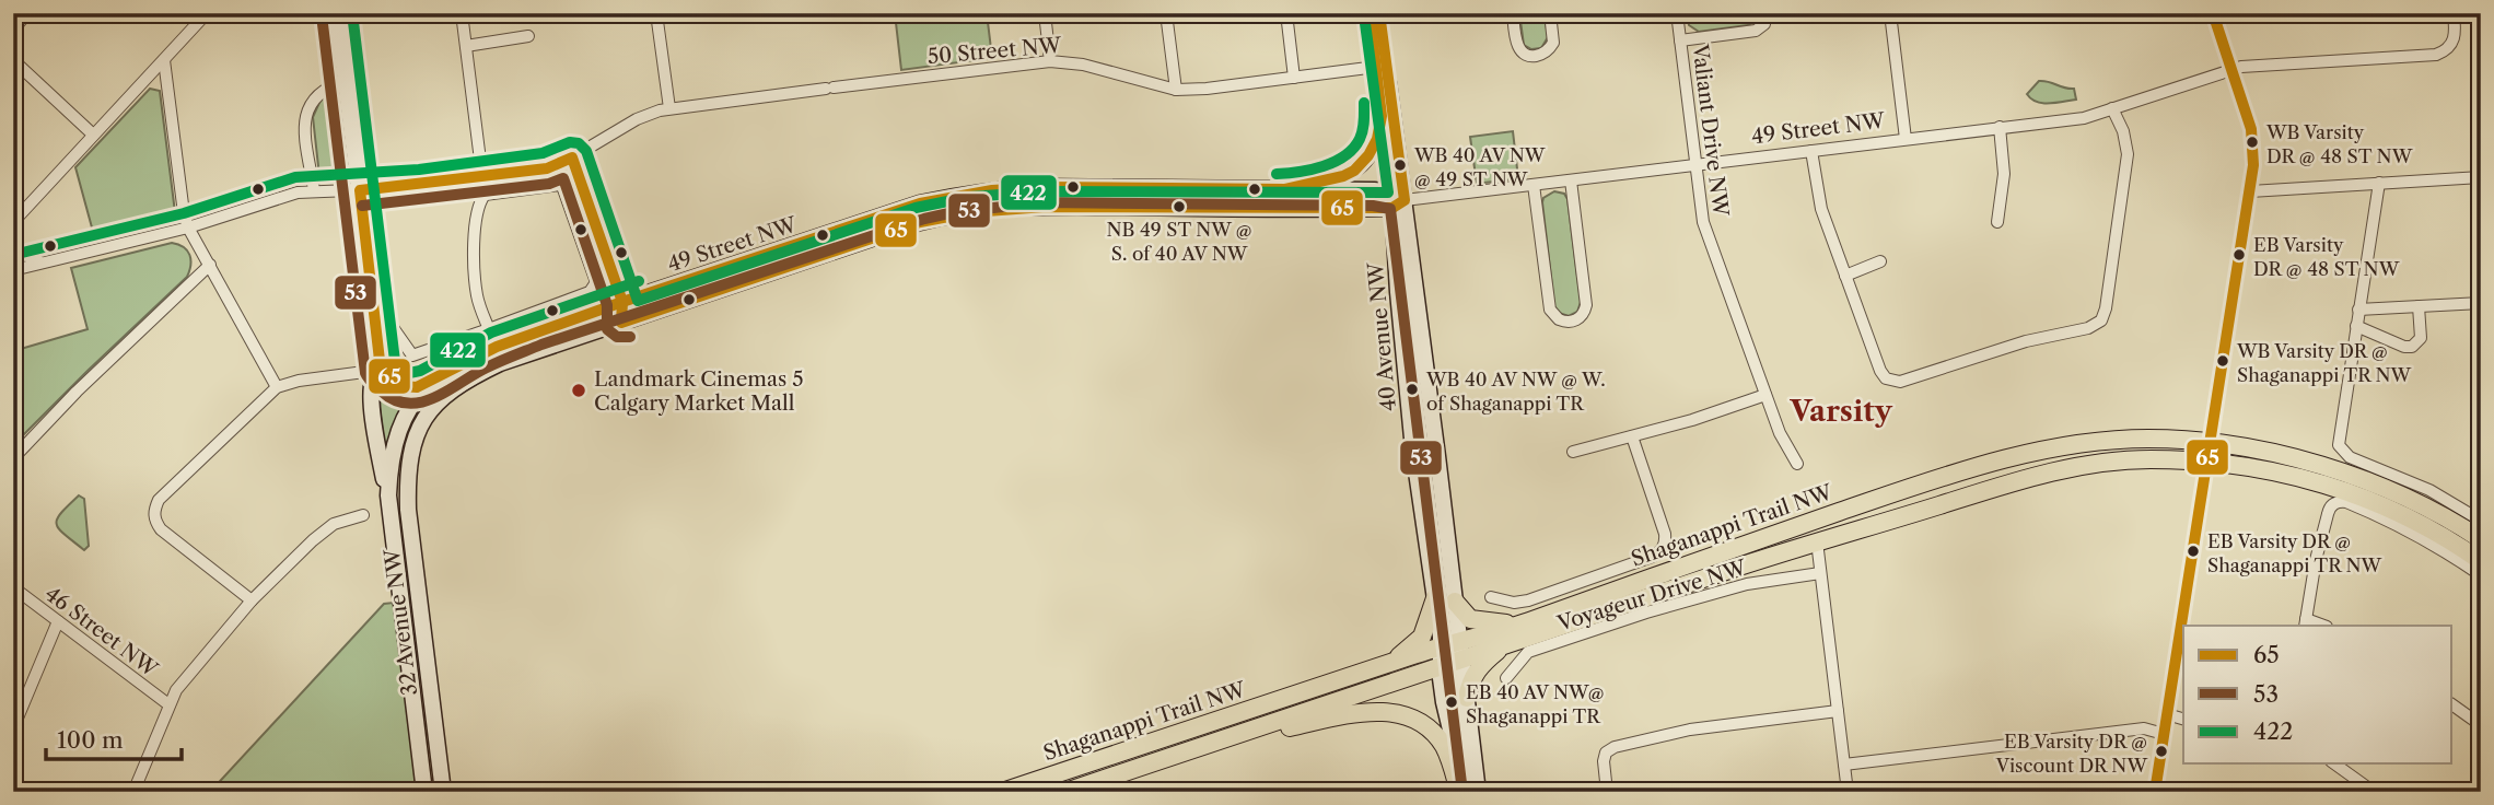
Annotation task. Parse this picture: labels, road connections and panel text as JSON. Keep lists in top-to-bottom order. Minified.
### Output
{"streets":{"main road":["Shaganappi Trail NW"],"street":["50 Street NW","49 Street NW","Valiant Drive NW","40 Avenue NW","Voyageur Drive NW","32 Avenue NW","46 Street NW"]},"crossings":[["50 Street NW","40 Avenue NW"],["50 Street NW","32 Avenue NW"],["49 Street NW","Valiant Drive NW"],["49 Street NW","40 Avenue NW"],["49 Street NW","32 Avenue NW"],["40 Avenue NW","Shaganappi Trail NW"]],"districts":["Varsity"],"places":["WB Varsity DR @ 48 ST NW","WB 40 AV NW @ 49 ST NW","NB 49 ST NW @ S. of 40 AV NW","EB Varsity DR @ 48 ST NW","WB Varsity DR @ Shaganappi TR NW","WB 40 AV NW @ W. of Shaganappi TR","Landmark Cinemas 5 Calgary Market Mall","EB Varsity DR @ Shaganappi TR NW","EB 40 AV NW@ Shaganappi TR","EB Varsity DR @ Viscount DR NW"],"lines":["transit line 65","transit line 422","transit line 53"],"legend":["65","53","422"],"scale_bar":"100 m"}
